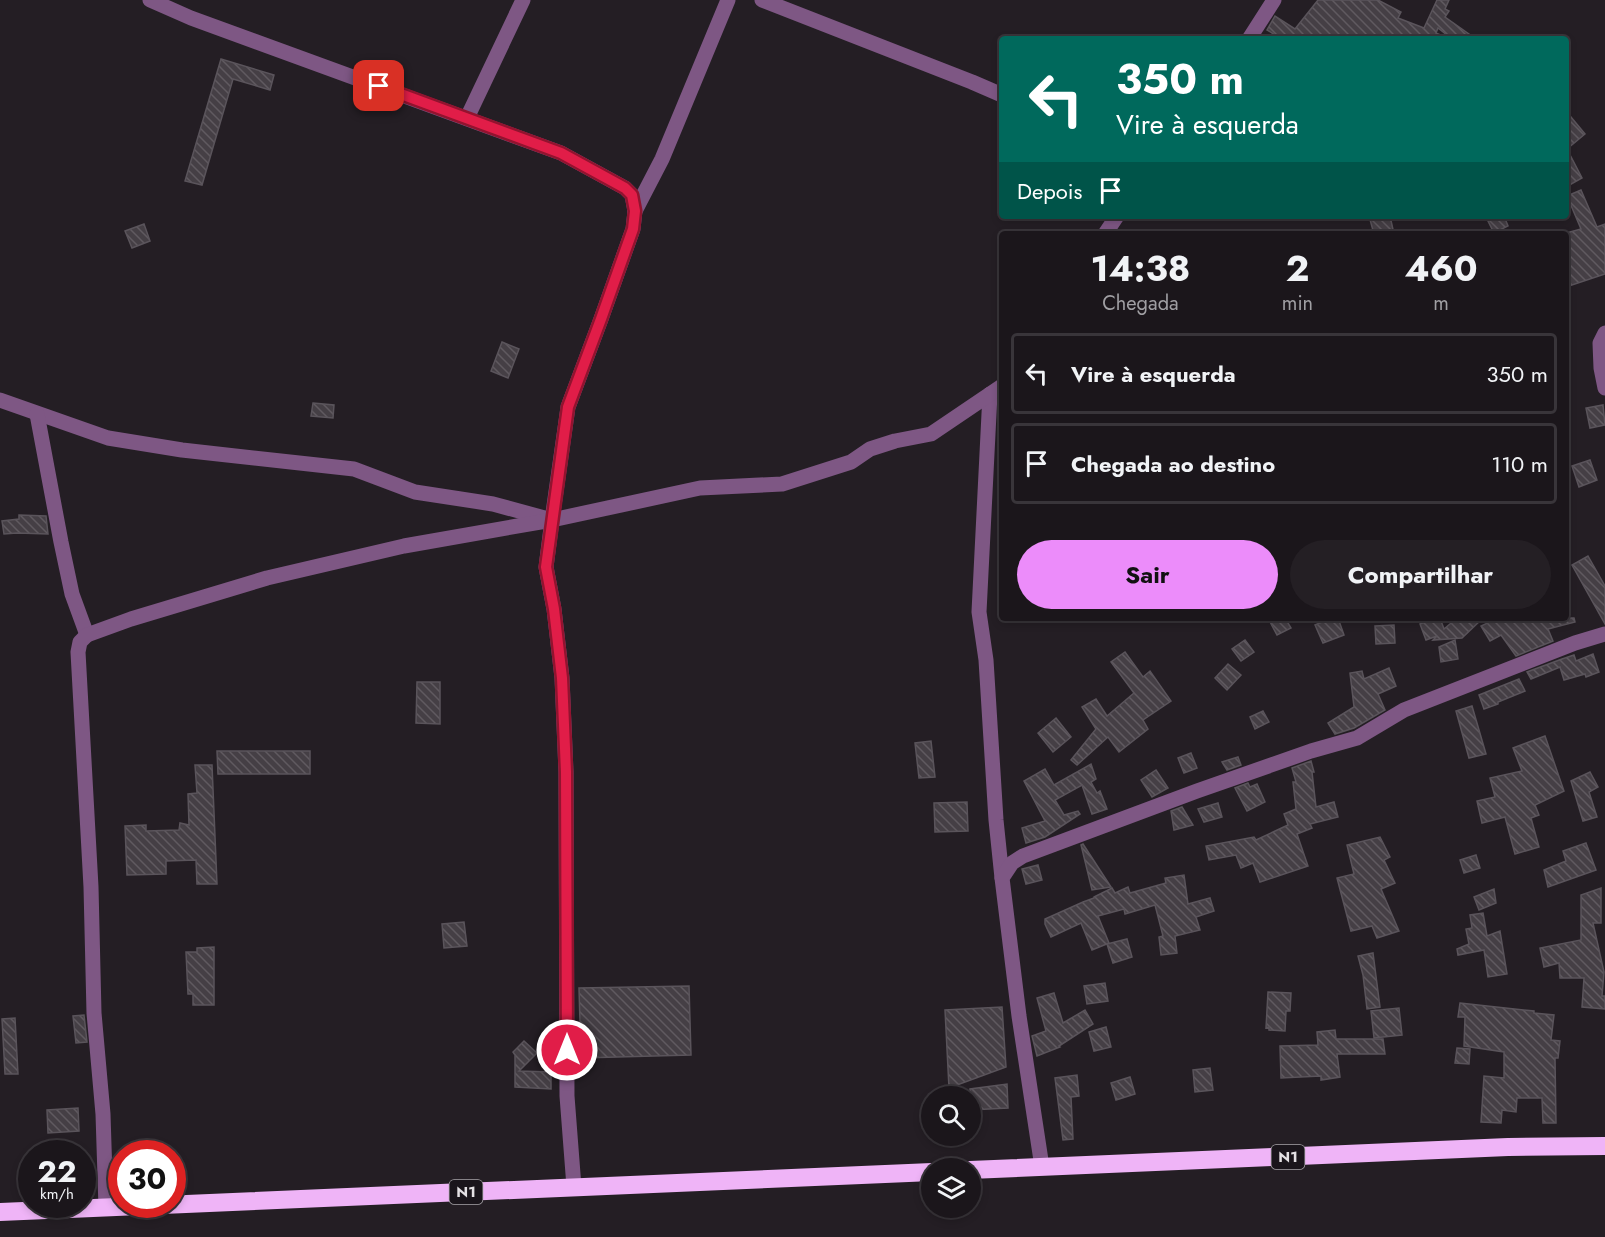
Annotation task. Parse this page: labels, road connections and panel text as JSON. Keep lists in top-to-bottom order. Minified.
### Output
{"streets":{"highway":["N1"]},"page":{"turn":["350 m","Vire à esquerda"],"then":"Depois","eta":["14:38","Chegada","2","min","460","m"],"list":[{"name":"Vire à esquerda","value":"350 m"},{"name":"Chegada ao destino","value":"110 m"}],"buttons":["Sair","Compartilhar"],"speed":"22 km/h","limit":"30"}}
